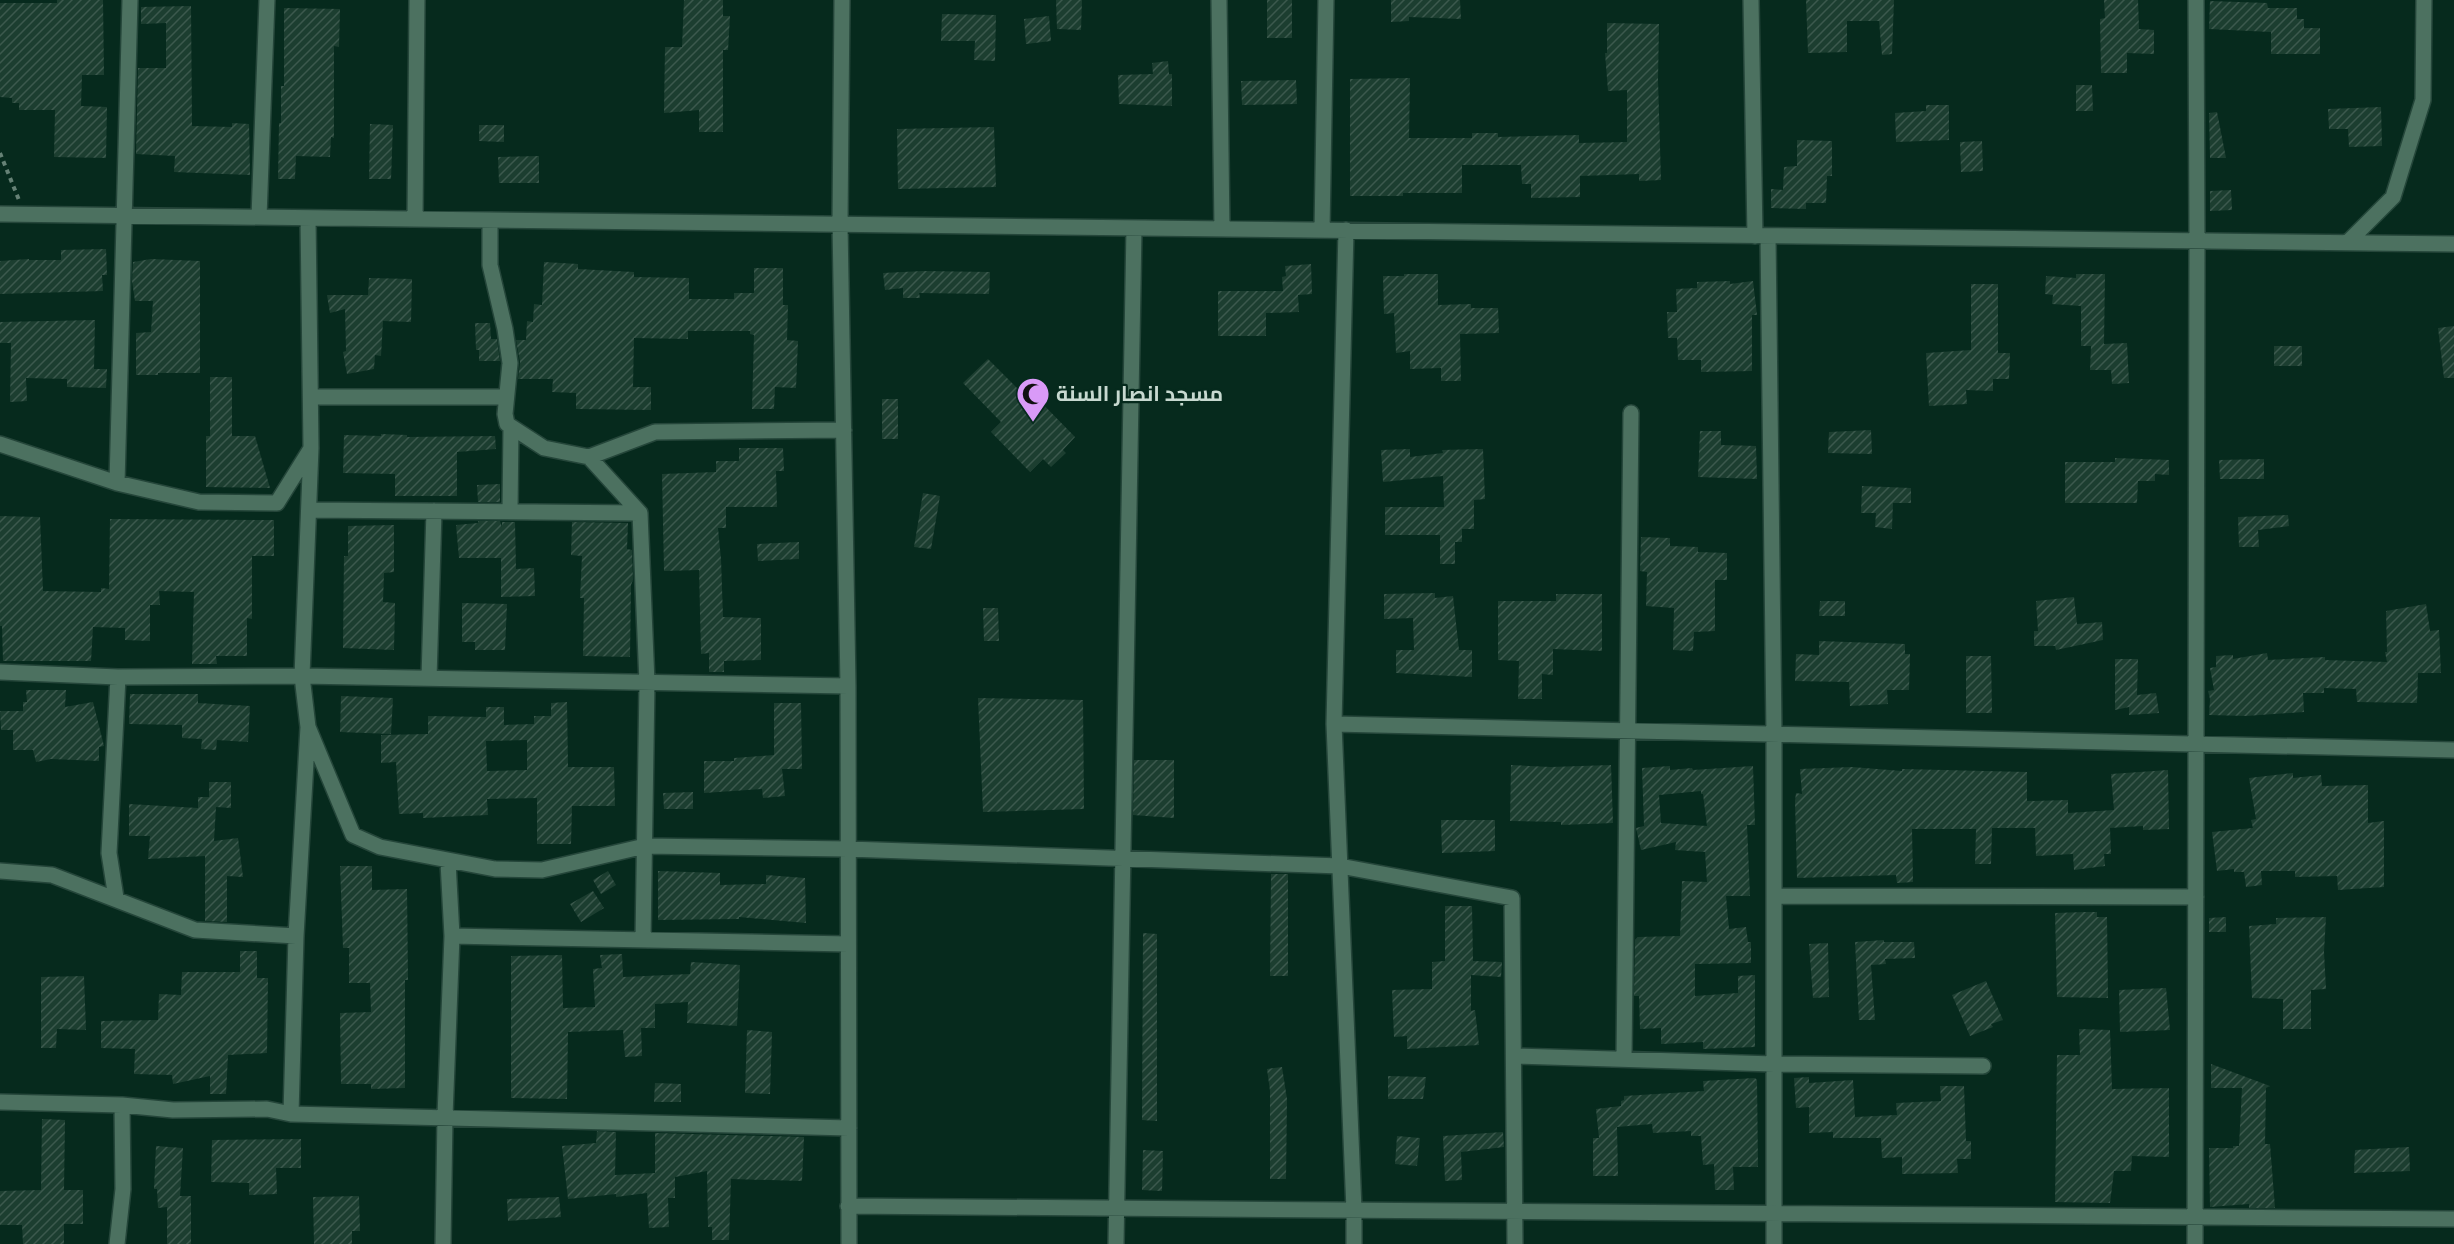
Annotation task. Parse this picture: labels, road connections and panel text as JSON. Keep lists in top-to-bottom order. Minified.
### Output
{"places":{"mosque":["مسجد انصار السنة"]}}
